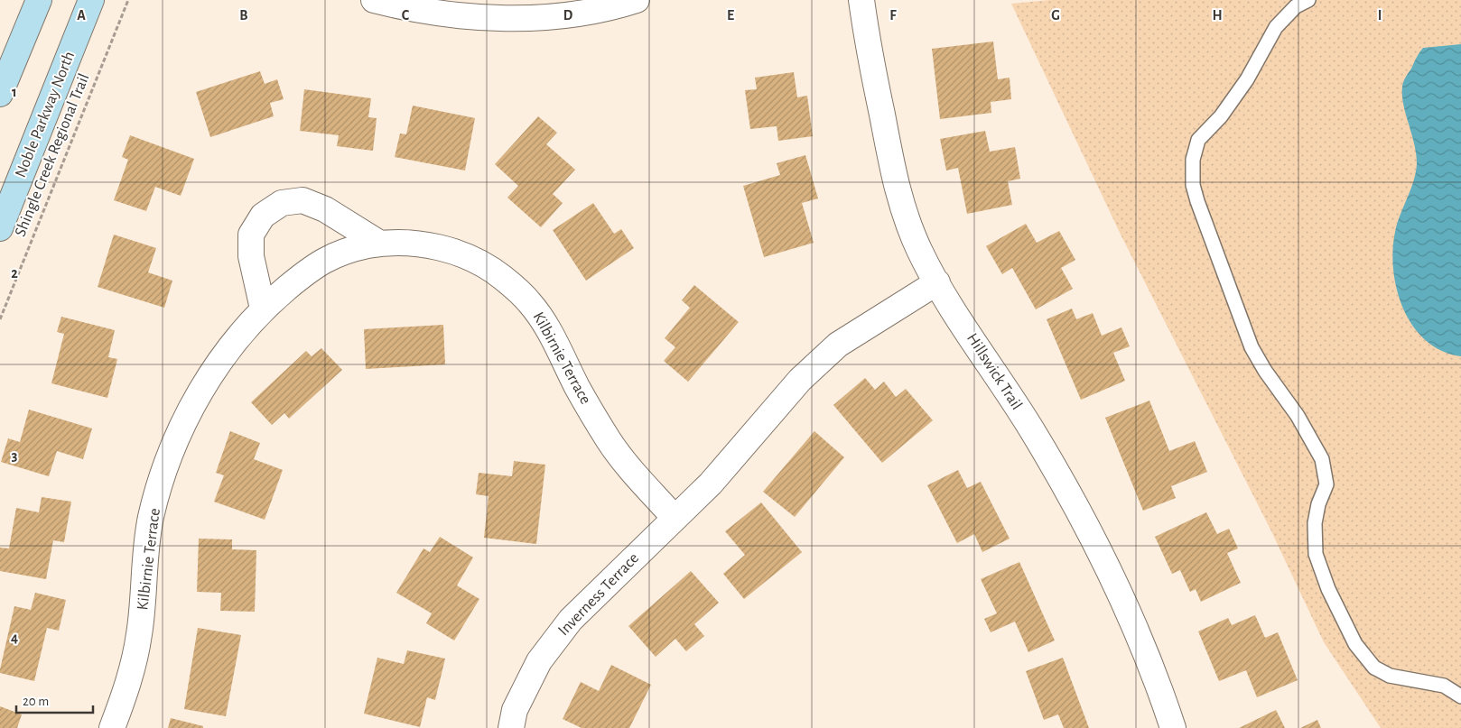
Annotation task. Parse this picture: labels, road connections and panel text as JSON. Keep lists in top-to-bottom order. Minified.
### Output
{"streets":{"main road":["Noble Parkway North"],"street":["Kilbirnie Terrace","Hillswick Trail","Inverness Terrace"],"path":["Shingle Creek Regional Trail"]},"crossings":[["Kilbirnie Terrace","Inverness Terrace"]],"scale_bar":"20 m","grid":{"columns":["A","B","C","D","E","F","G","H","I"],"rows":["1","2","3","4"]}}
